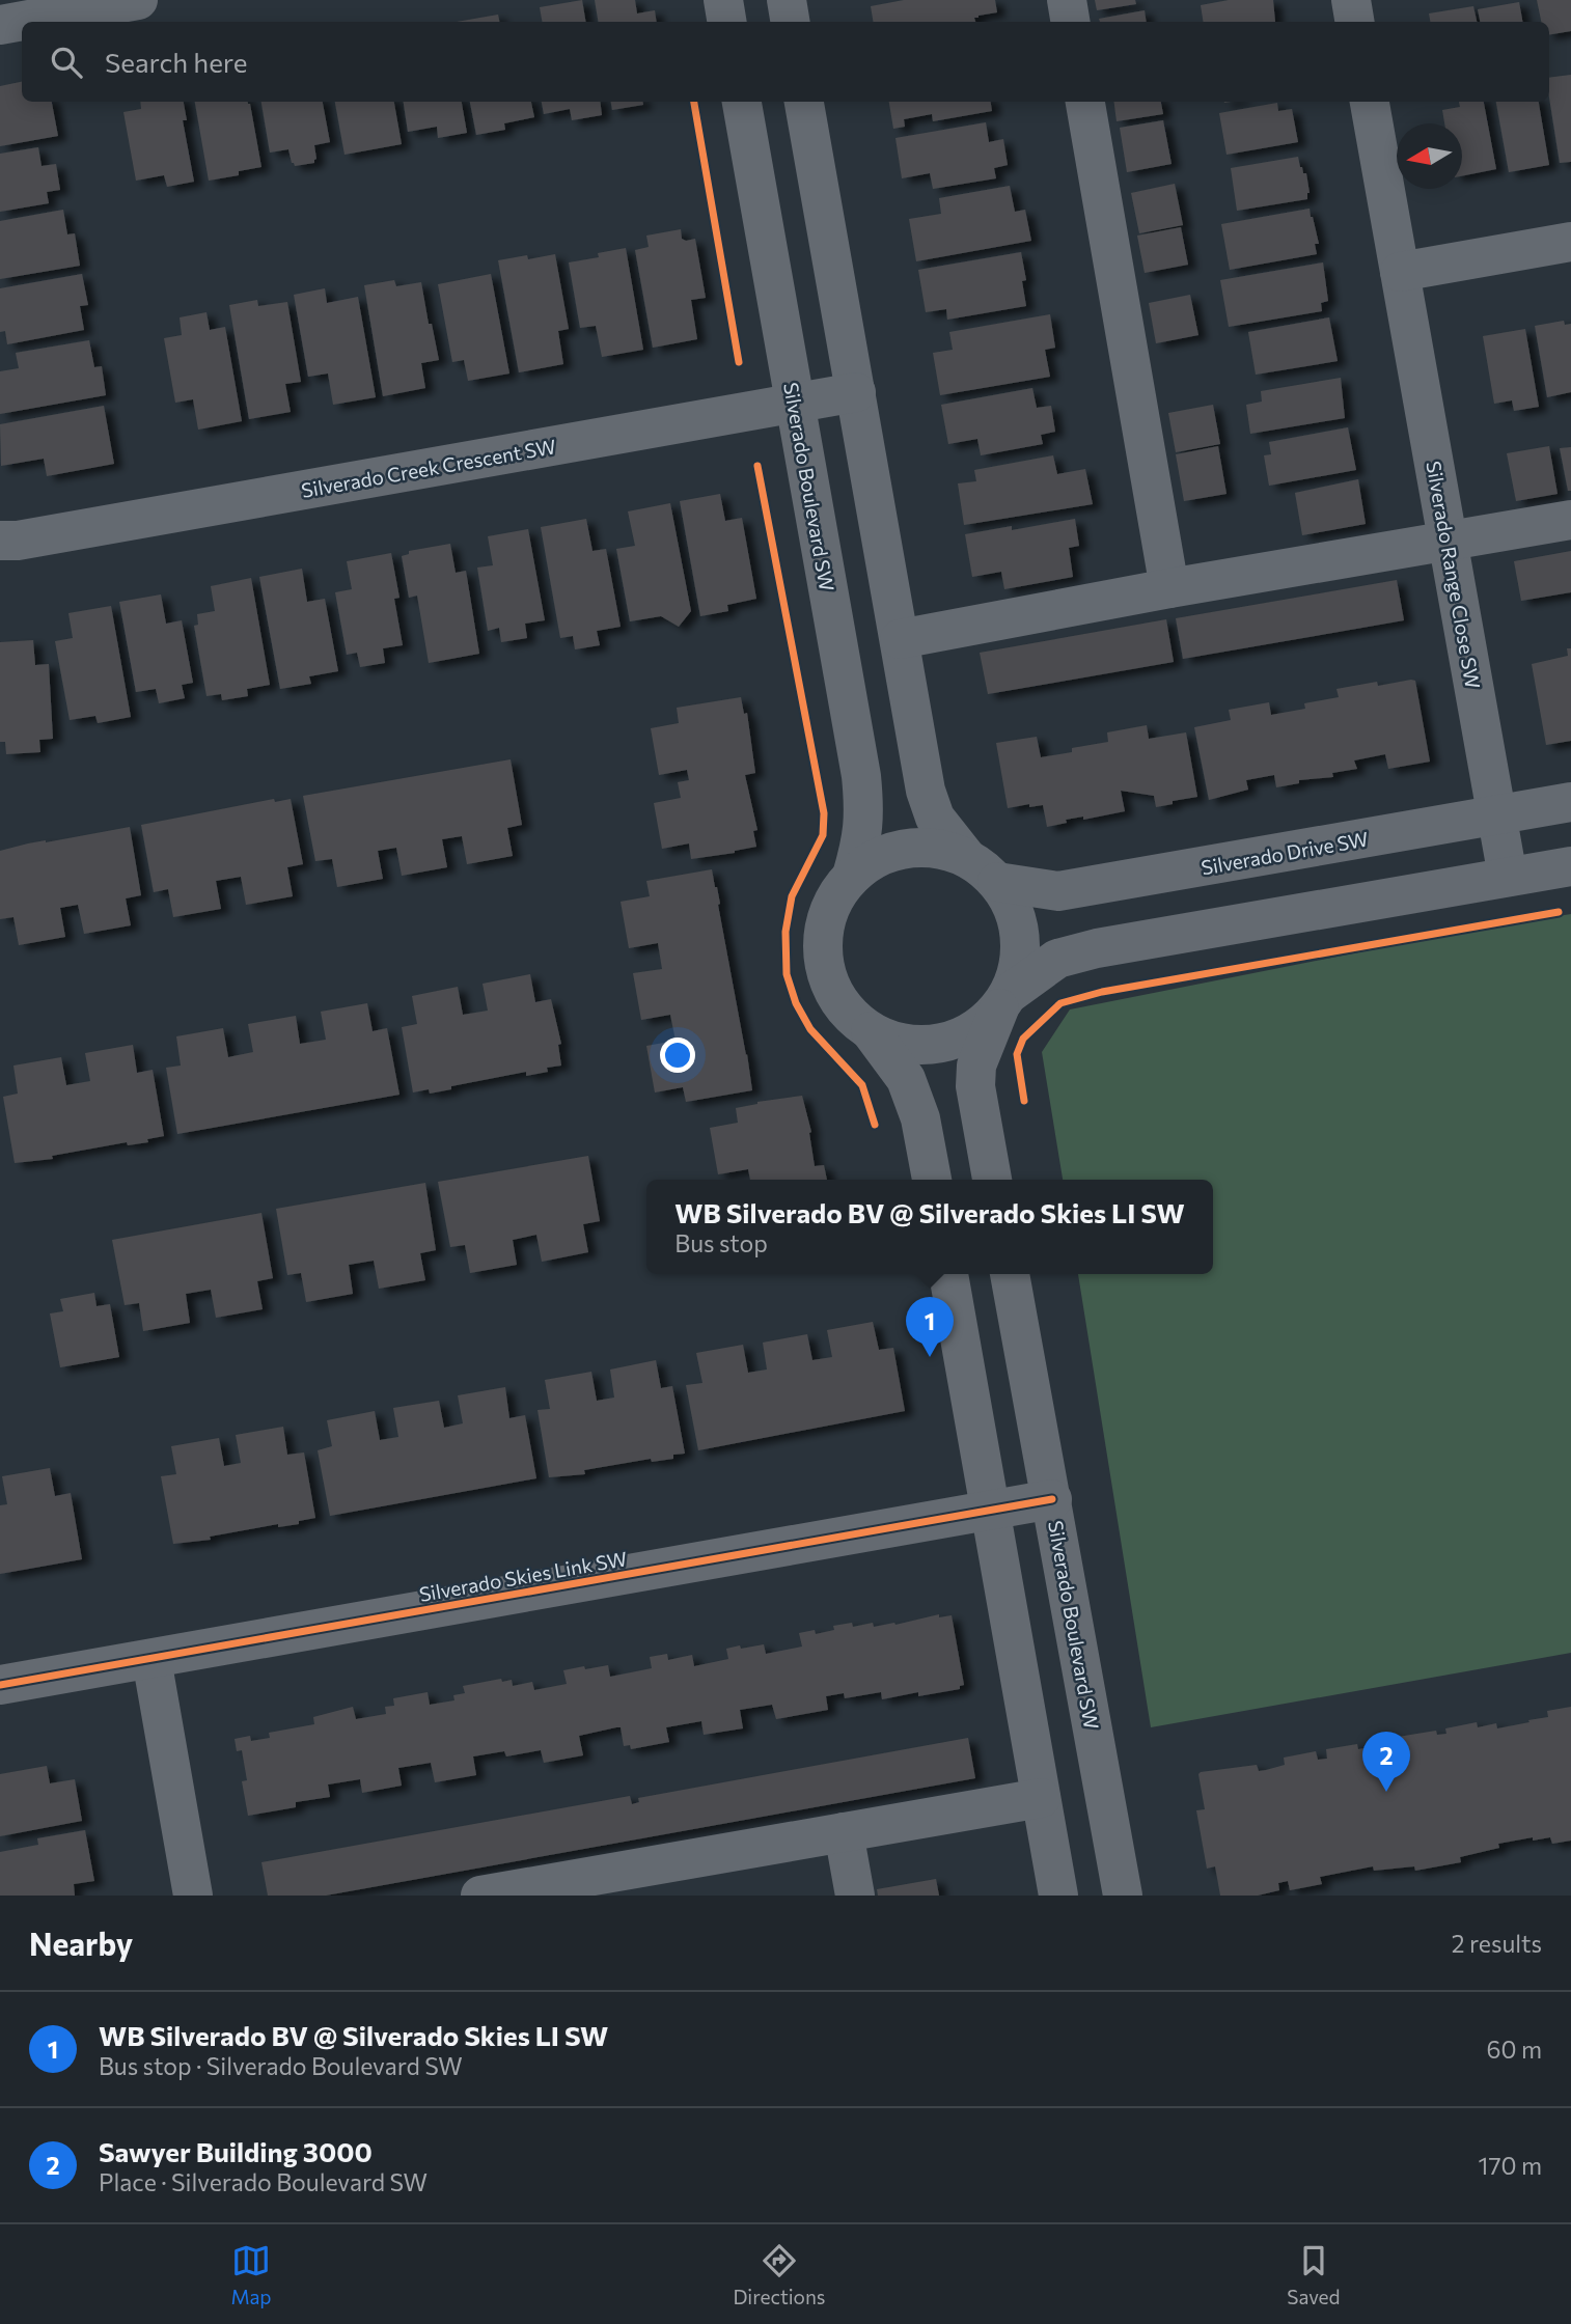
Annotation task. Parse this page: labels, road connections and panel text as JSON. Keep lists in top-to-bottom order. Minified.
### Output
{"streets":{"street":["Silverado Creek Crescent SW","Silverado Boulevard SW","Silverado Range Close SW","Silverado Drive SW","Silverado Skies Link SW"]},"crossings":[["Silverado Creek Crescent SW","Silverado Boulevard SW"],["Silverado Boulevard SW","Silverado Drive SW"],["Silverado Boulevard SW","Silverado Skies Link SW"],["Silverado Range Close SW","Silverado Drive SW"]],"north":"left","page":{"search":"Search here","popup":["WB Silverado BV @ Silverado Skies LI SW","Bus stop"],"pins":["1","2"],"heading":["Nearby","2 results"],"list":[{"mark":"1","name":"WB Silverado BV @ Silverado Skies LI SW","note":"Bus stop · Silverado Boulevard SW","value":"60 m"},{"mark":"2","name":"Sawyer Building 3000","note":"Place · Silverado Boulevard SW","value":"170 m"}],"nav":["Map","Directions","Saved"]}}
